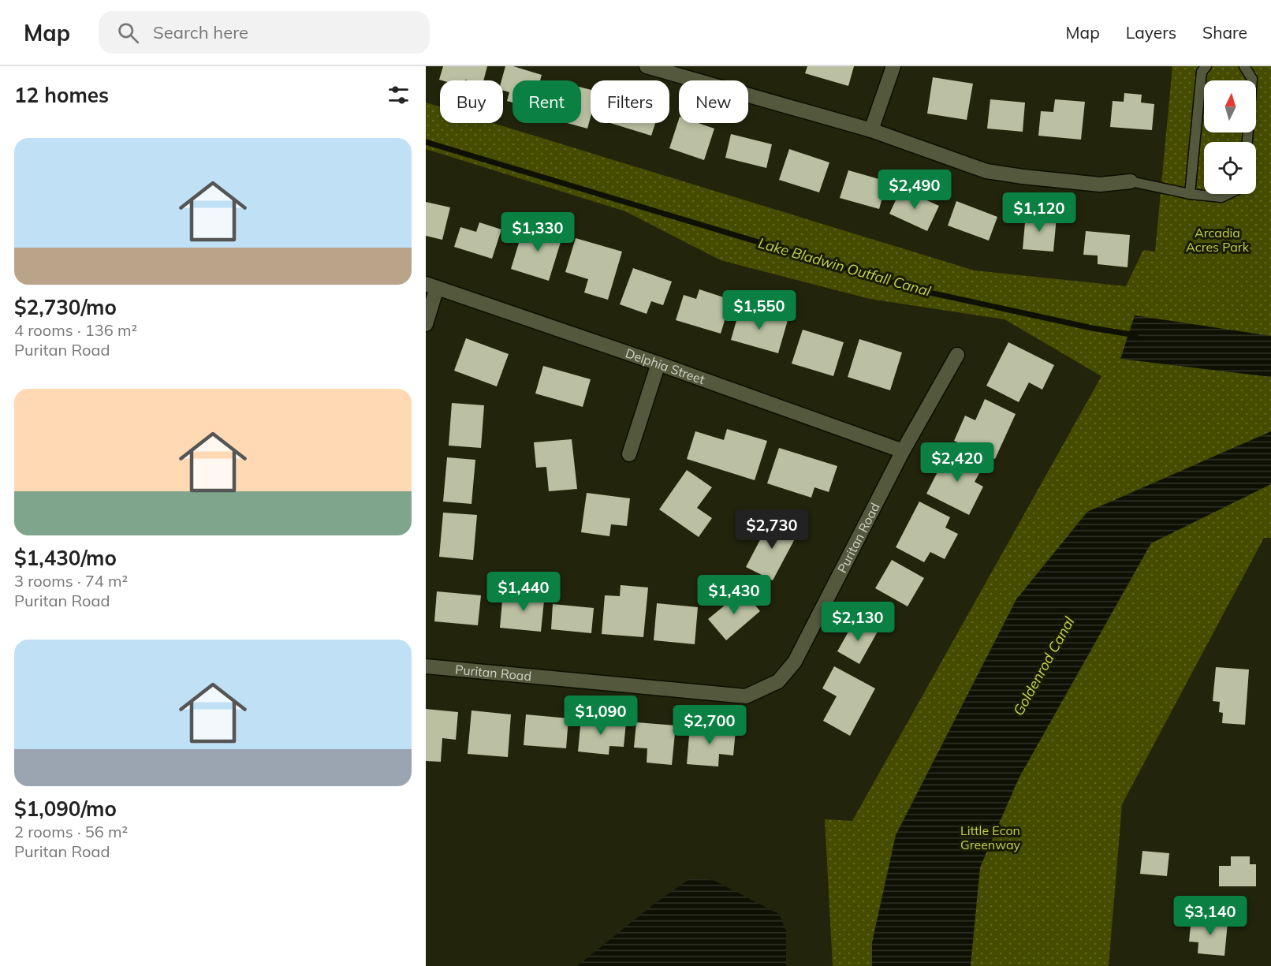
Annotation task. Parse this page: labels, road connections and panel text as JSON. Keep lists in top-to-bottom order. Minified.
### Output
{"streets":{"street":["Delphia Street","Puritan Road"]},"crossings":[["Delphia Street","Puritan Road"]],"water":["Lake Bladwin Outfall Canal","Goldenrod Canal"],"parks":["Arcadia Acres Park","Little Econ Greenway"],"north":"top","page":{"header":"Map","search":"Search here","nav":["Map","Layers","Share"],"heading":"12 homes","chip":["Buy","Rent","Filters","New"],"list":[{"name":"$2,730/mo","note":"4 rooms · 136 m² · Puritan Road"},{"name":"$1,430/mo","note":"3 rooms · 74 m² · Puritan Road"},{"name":"$1,090/mo","note":"2 rooms · 56 m² · Puritan Road"}],"price":["$2,490","$1,120","$1,330","$1,550","$2,420","$2,730","$1,440","$1,430","$2,130","$1,090","$2,700","$3,140"]}}
